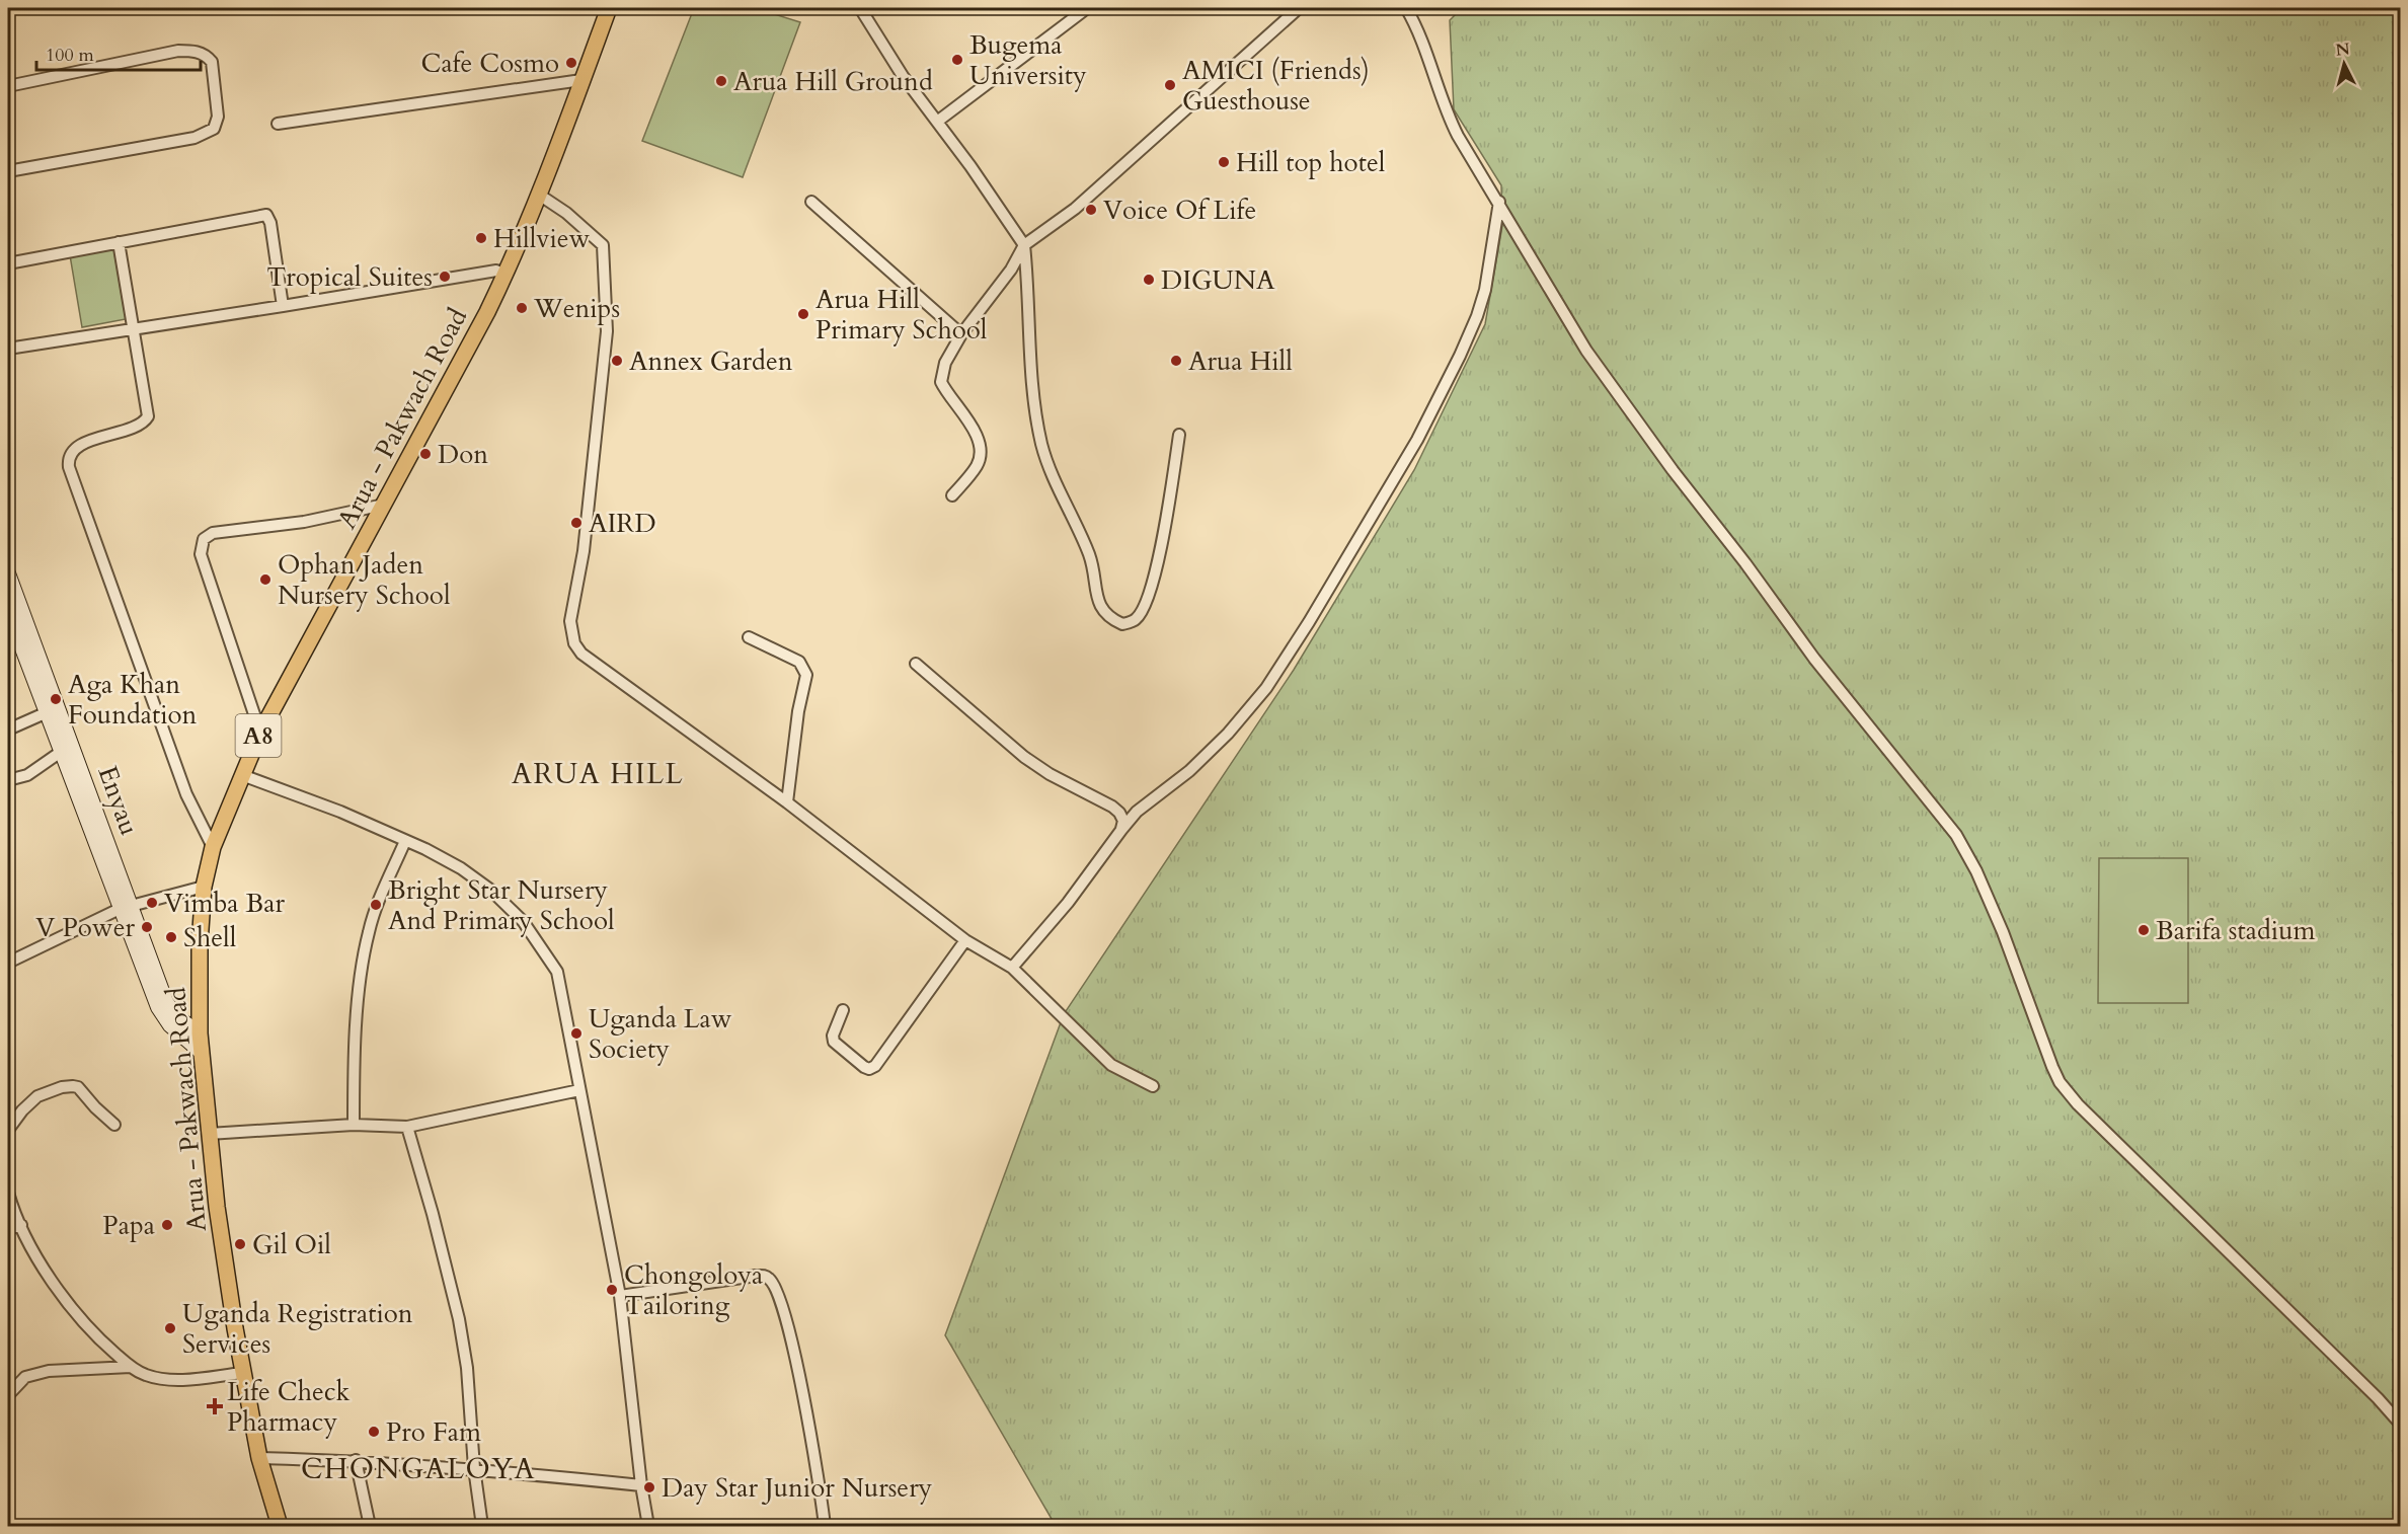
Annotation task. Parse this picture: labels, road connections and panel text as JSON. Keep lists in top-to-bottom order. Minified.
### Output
{"streets":{"main road":["Arua - Pakwach Road","A8"],"street":["Enyau"]},"crossings":[["Arua - Pakwach Road","Enyau"]],"districts":["ARUA HILL","CHONGALOYA"],"places":{"other":["Bugema University","Cafe Cosmo","Arua Hill Ground","AMICI (Friends) Guesthouse","Hill top hotel","Voice Of Life","Hillview","Tropical Suites","DIGUNA","Wenips","Arua Hill Primary School","Annex Garden","Arua Hill","Don","AIRD","Ophan Jaden Nursery School","Aga Khan Foundation","Vimba Bar","Bright Star Nursery And Primary School","V Power","Barifa stadium","Shell","Uganda Law Society","Papa","Gil Oil","Chongoloya Tailoring","Uganda Registration Services","Pro Fam","Day Star Junior Nursery"],"health":["Life Check Pharmacy"]},"scale_bar":"100 m","north":"top"}
